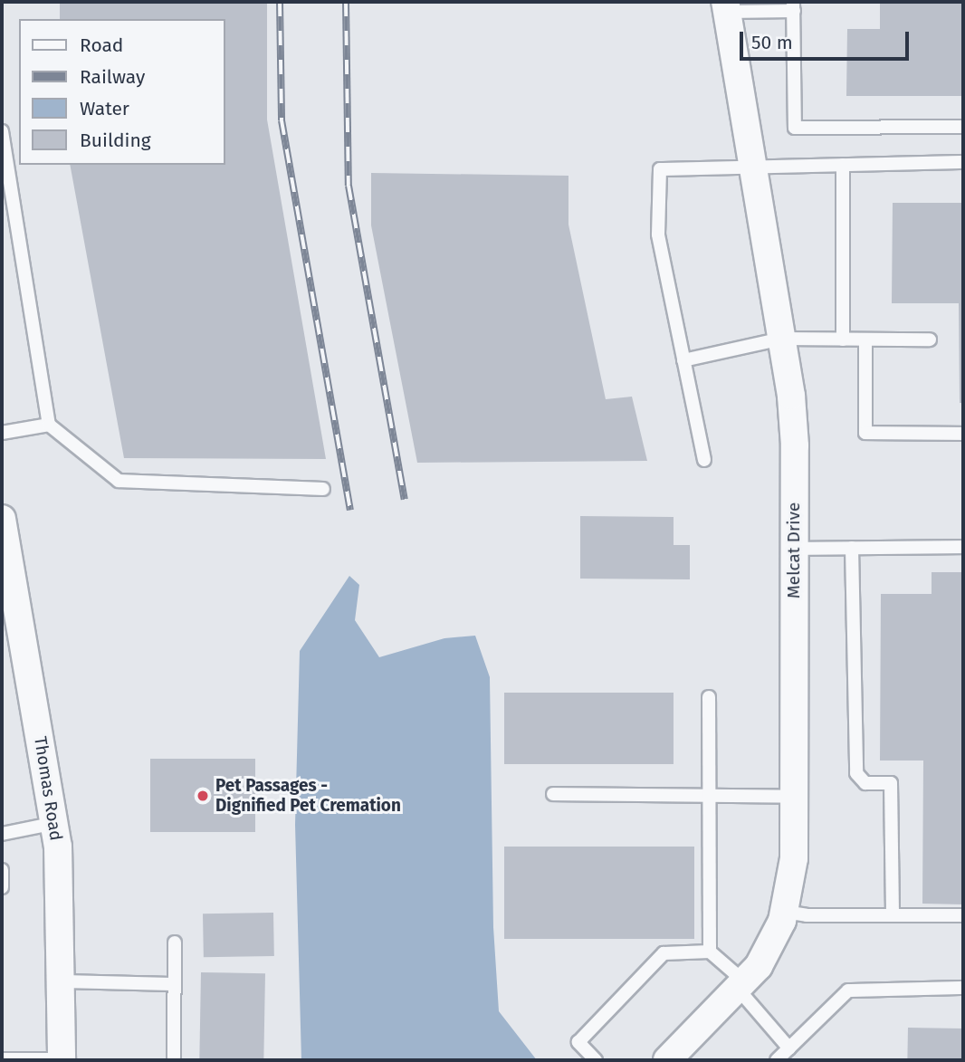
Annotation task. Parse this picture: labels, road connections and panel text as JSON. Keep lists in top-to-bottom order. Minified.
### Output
{"streets":{"street":["Melcat Drive","Thomas Road"]},"places":["Pet Passages - Dignified Pet Cremation"],"legend":["Road","Railway","Water","Building"],"scale_bar":"50 m"}
